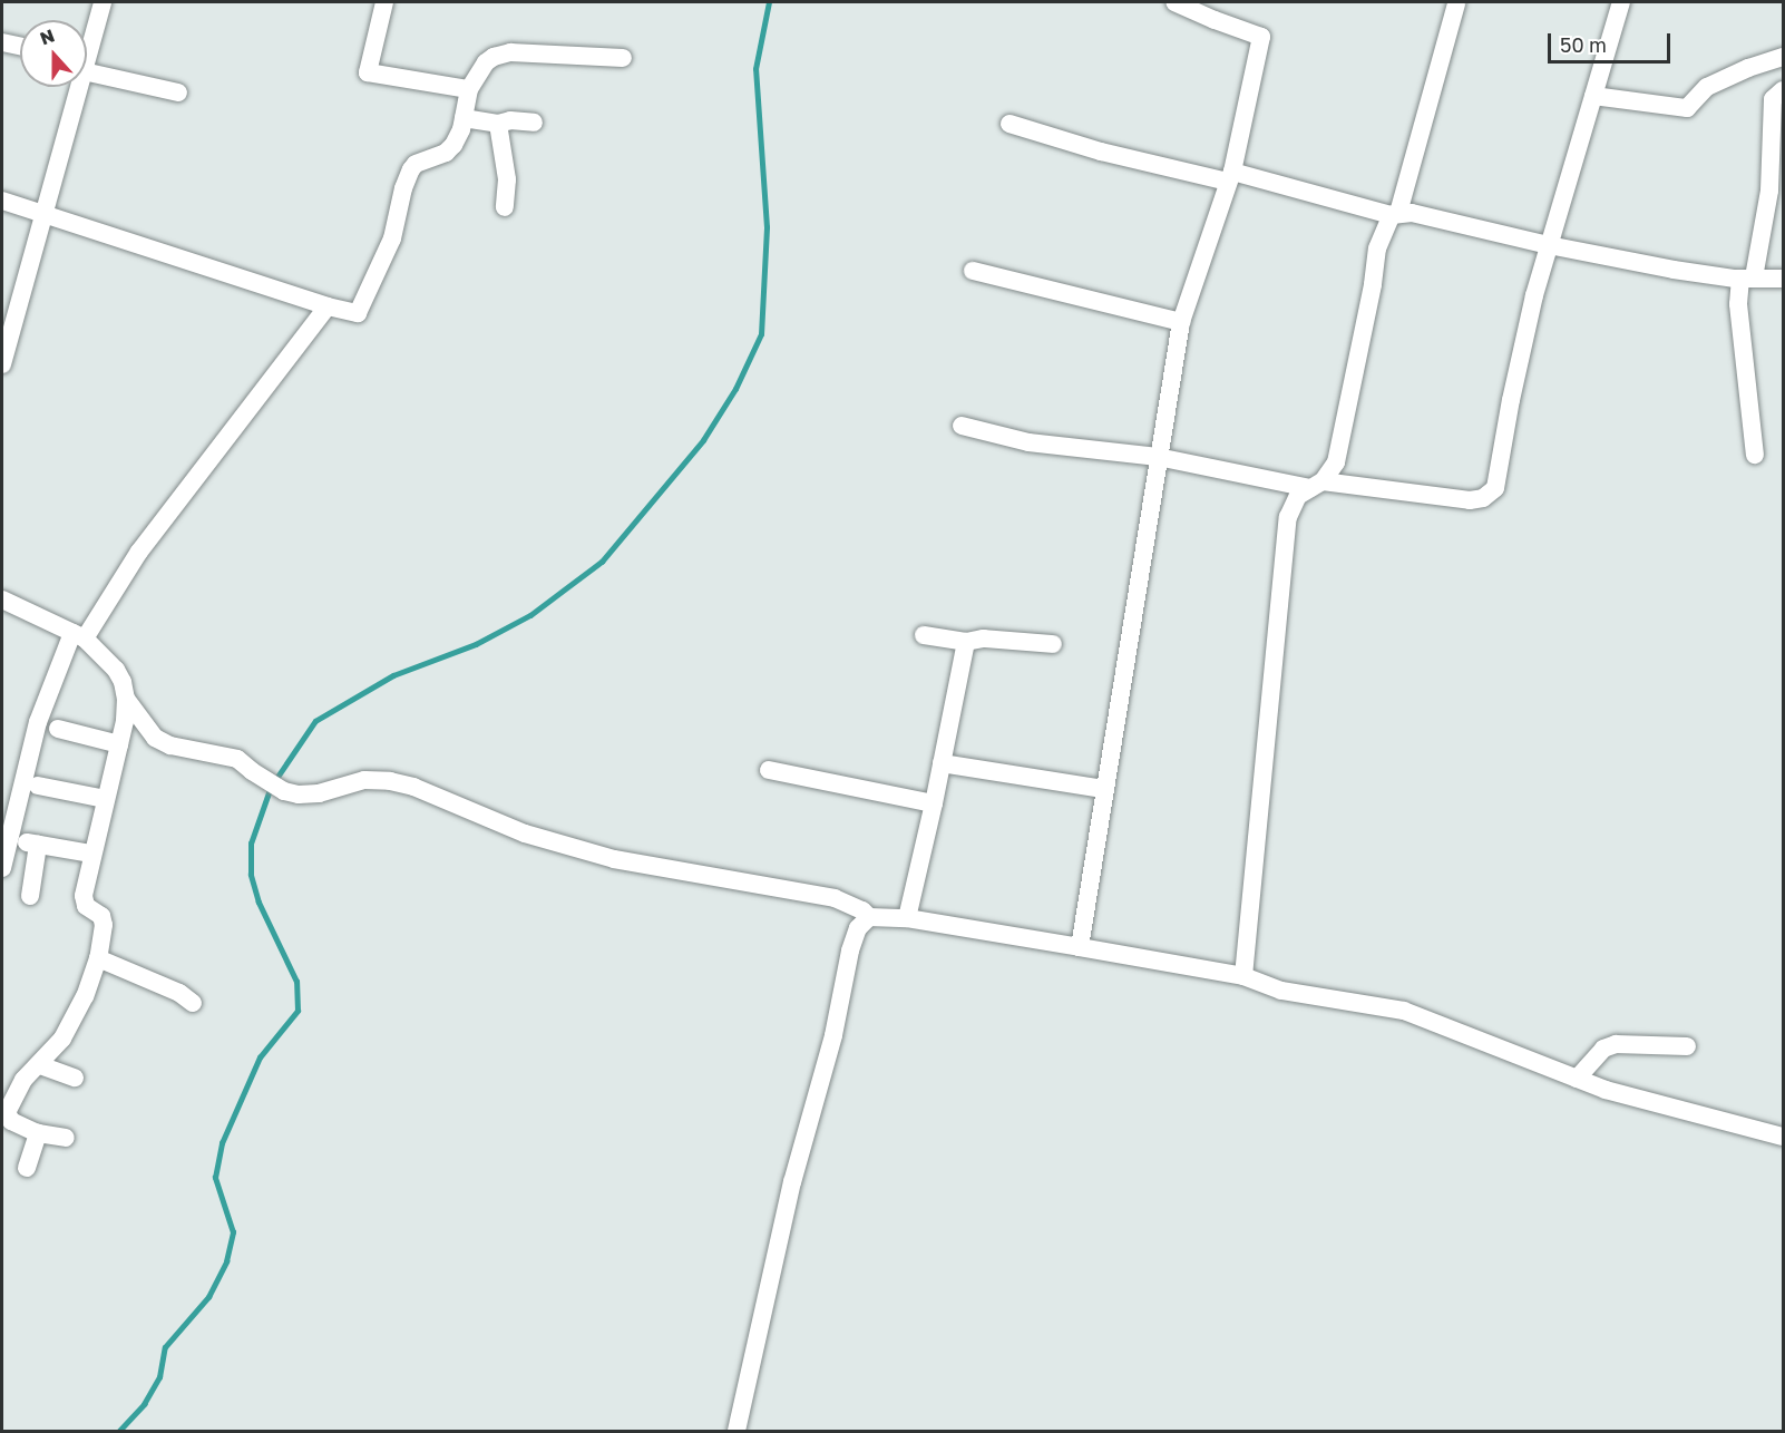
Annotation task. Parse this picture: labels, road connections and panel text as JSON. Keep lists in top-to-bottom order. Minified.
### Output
{"scale_bar":"50 m","north":"top"}
